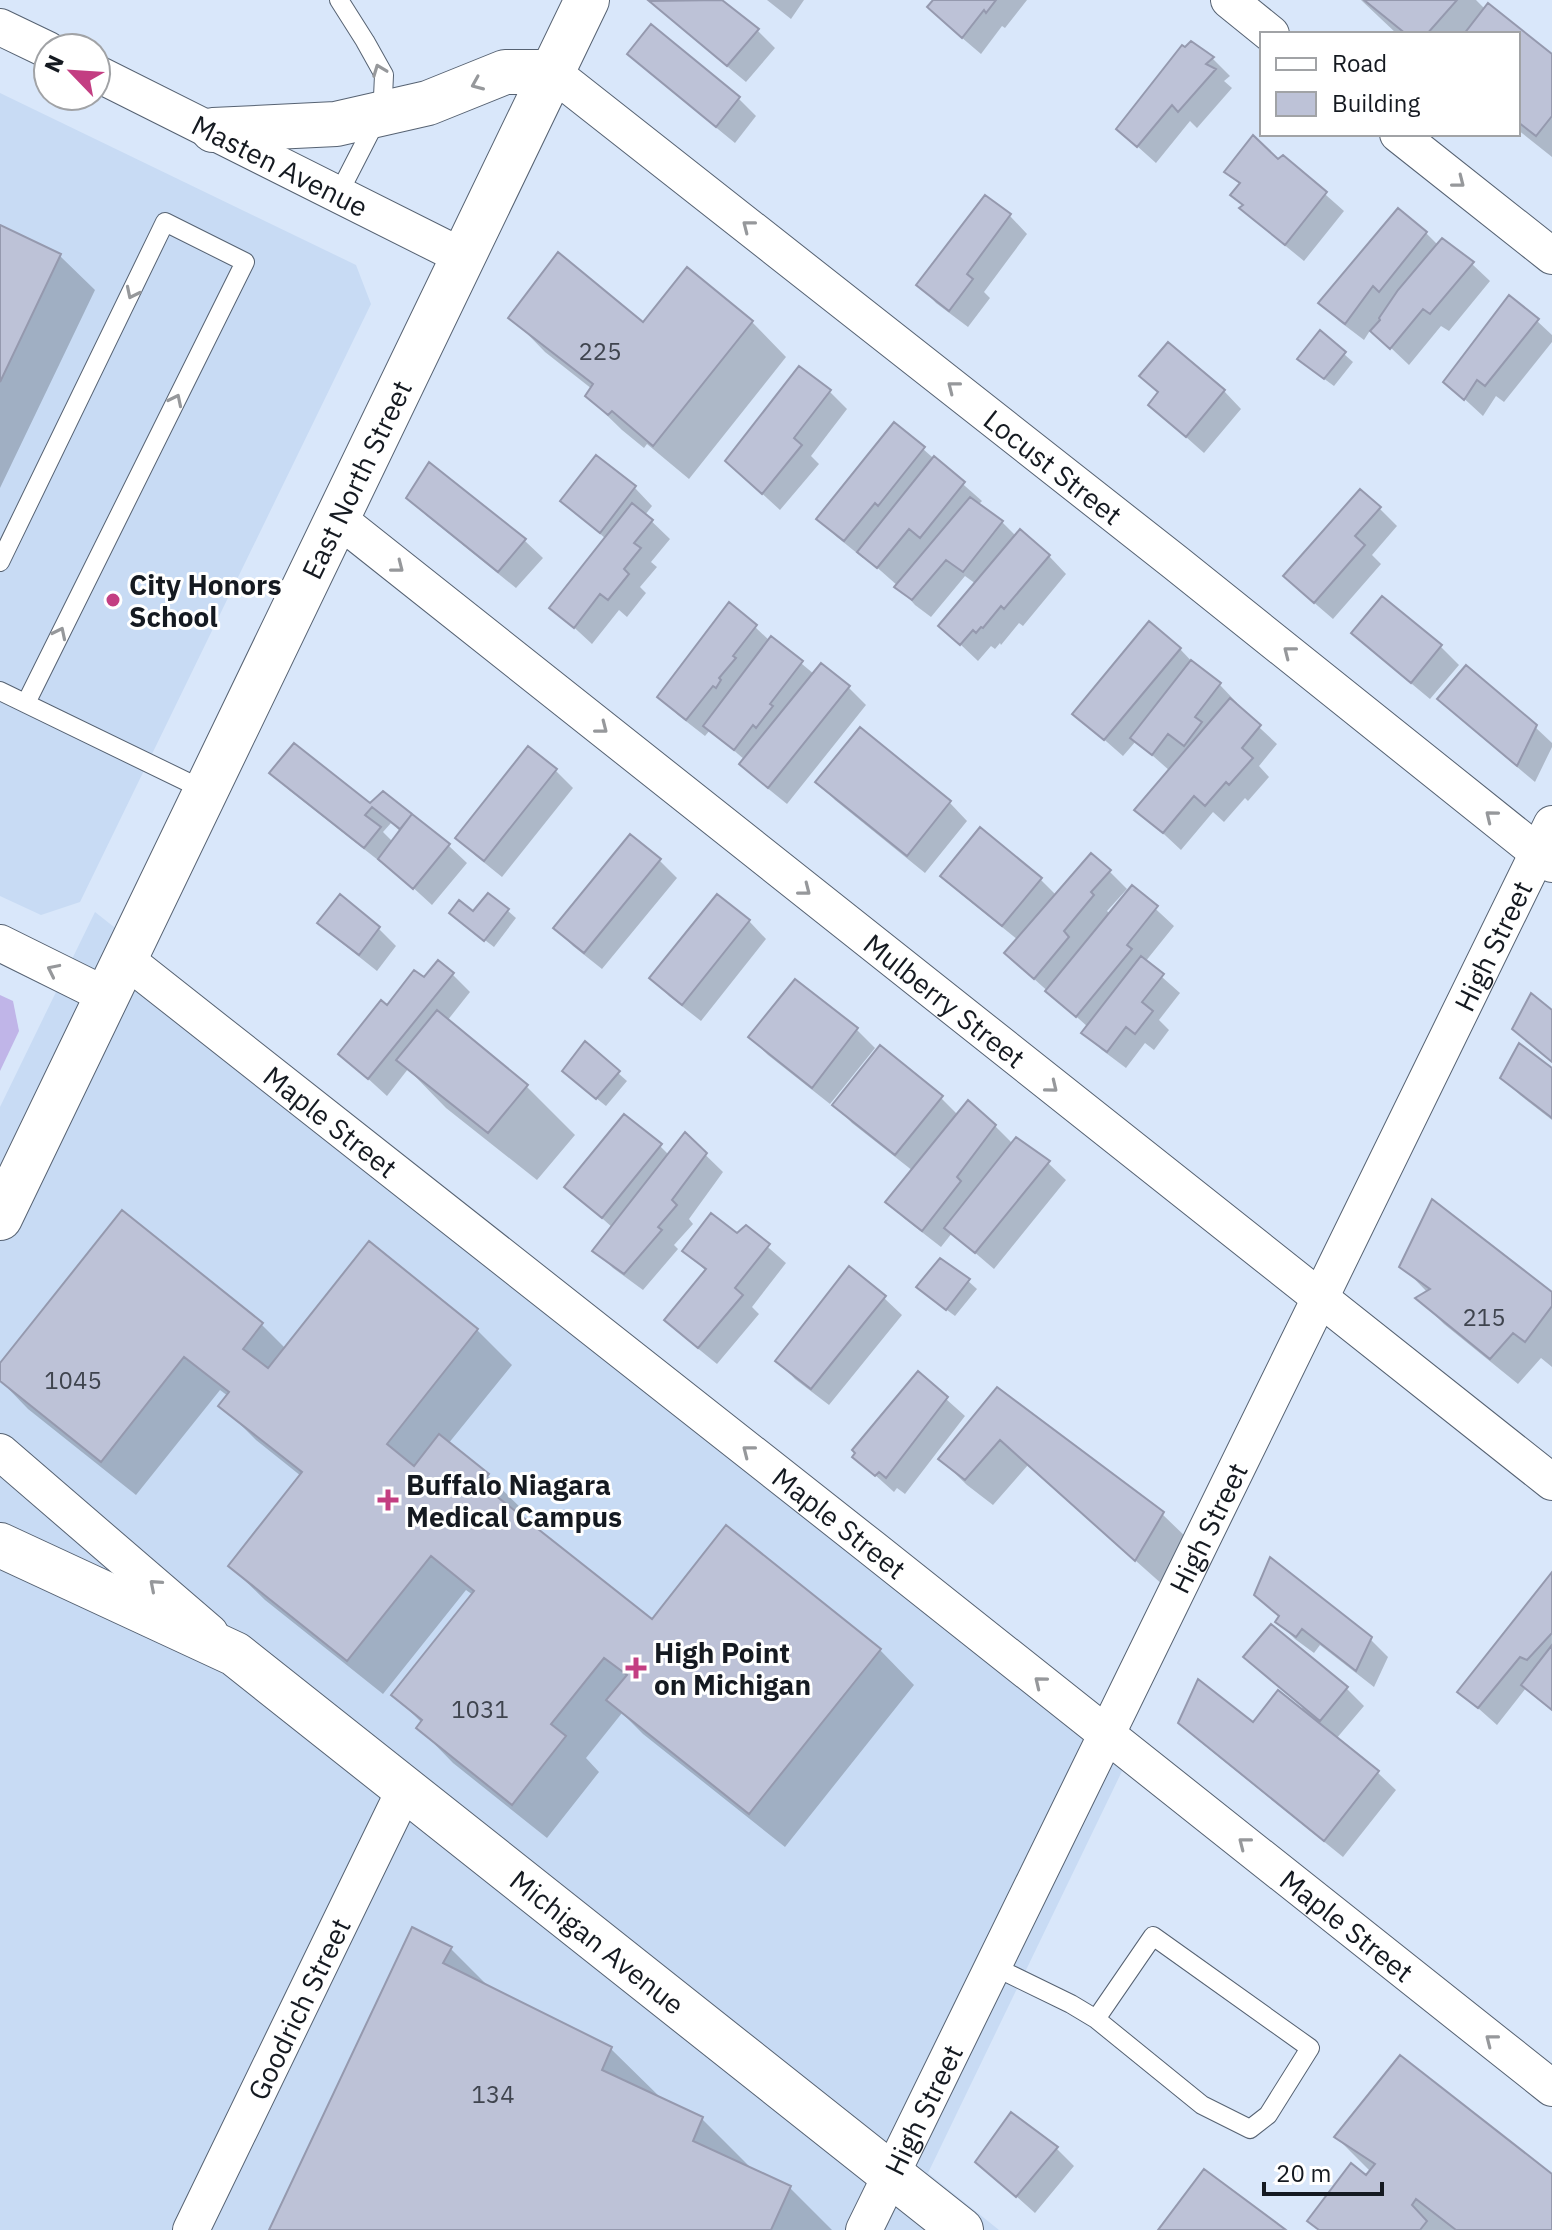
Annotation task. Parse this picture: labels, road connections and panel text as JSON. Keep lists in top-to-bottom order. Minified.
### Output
{"streets":{"street":["Masten Avenue","Locust Street","East North Street","High Street","Mulberry Street","Maple Street","Michigan Avenue","Goodrich Street"]},"crossings":[["Masten Avenue","East North Street"],["Locust Street","East North Street"],["Locust Street","High Street"],["East North Street","Mulberry Street"],["East North Street","Maple Street"],["High Street","Mulberry Street"],["High Street","Maple Street"],["High Street","Michigan Avenue"],["Michigan Avenue","Goodrich Street"]],"one_way":["Locust Street","Mulberry Street","Maple Street"],"places":{"other":["City Honors School"],"health":["Buffalo Niagara Medical Campus","High Point on Michigan"]},"house_numbers":["225","215","1045","1031","134"],"legend":["Road","Building"],"scale_bar":"20 m","north":"top left"}
